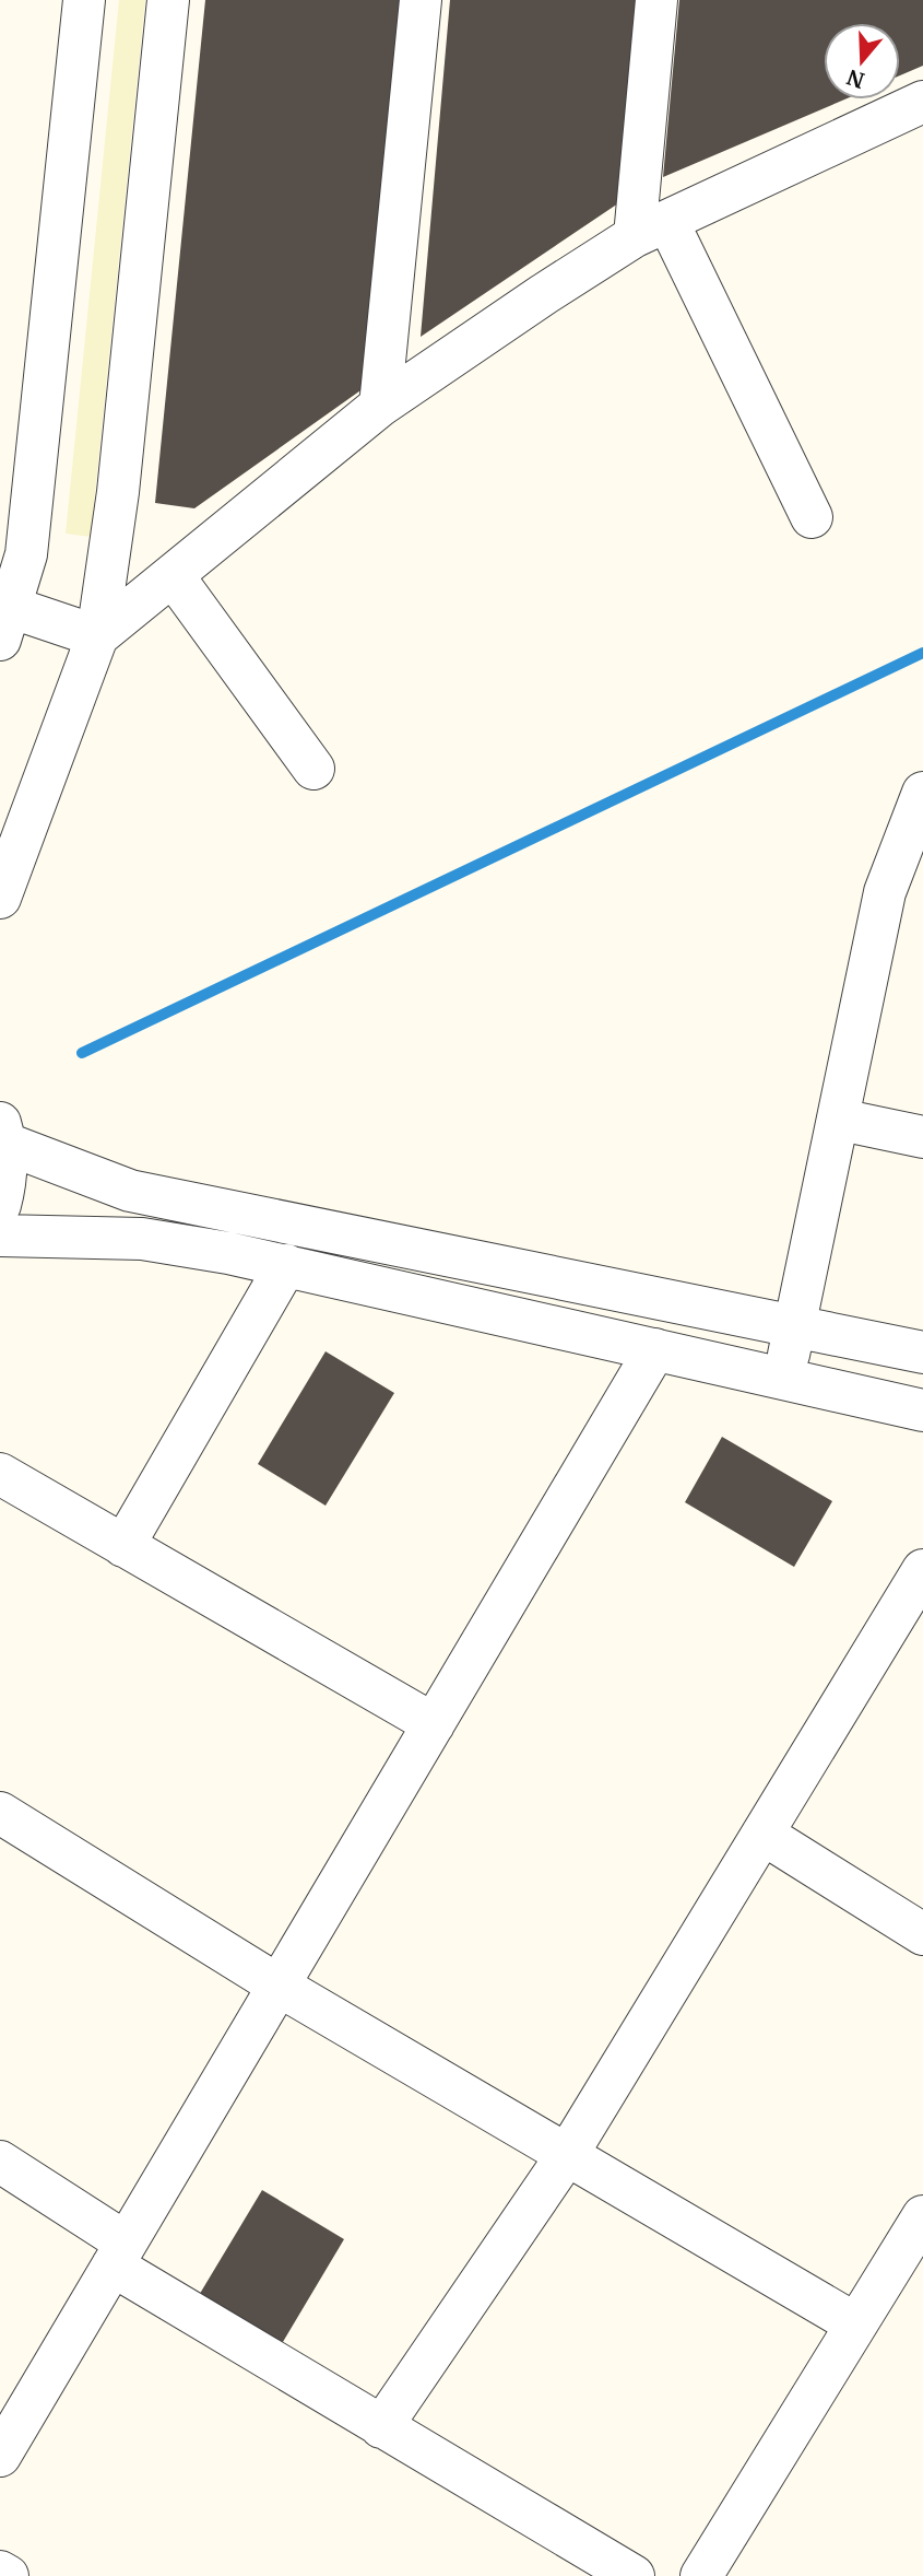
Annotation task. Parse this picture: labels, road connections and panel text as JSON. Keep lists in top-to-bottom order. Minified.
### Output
{"north":"bottom"}
